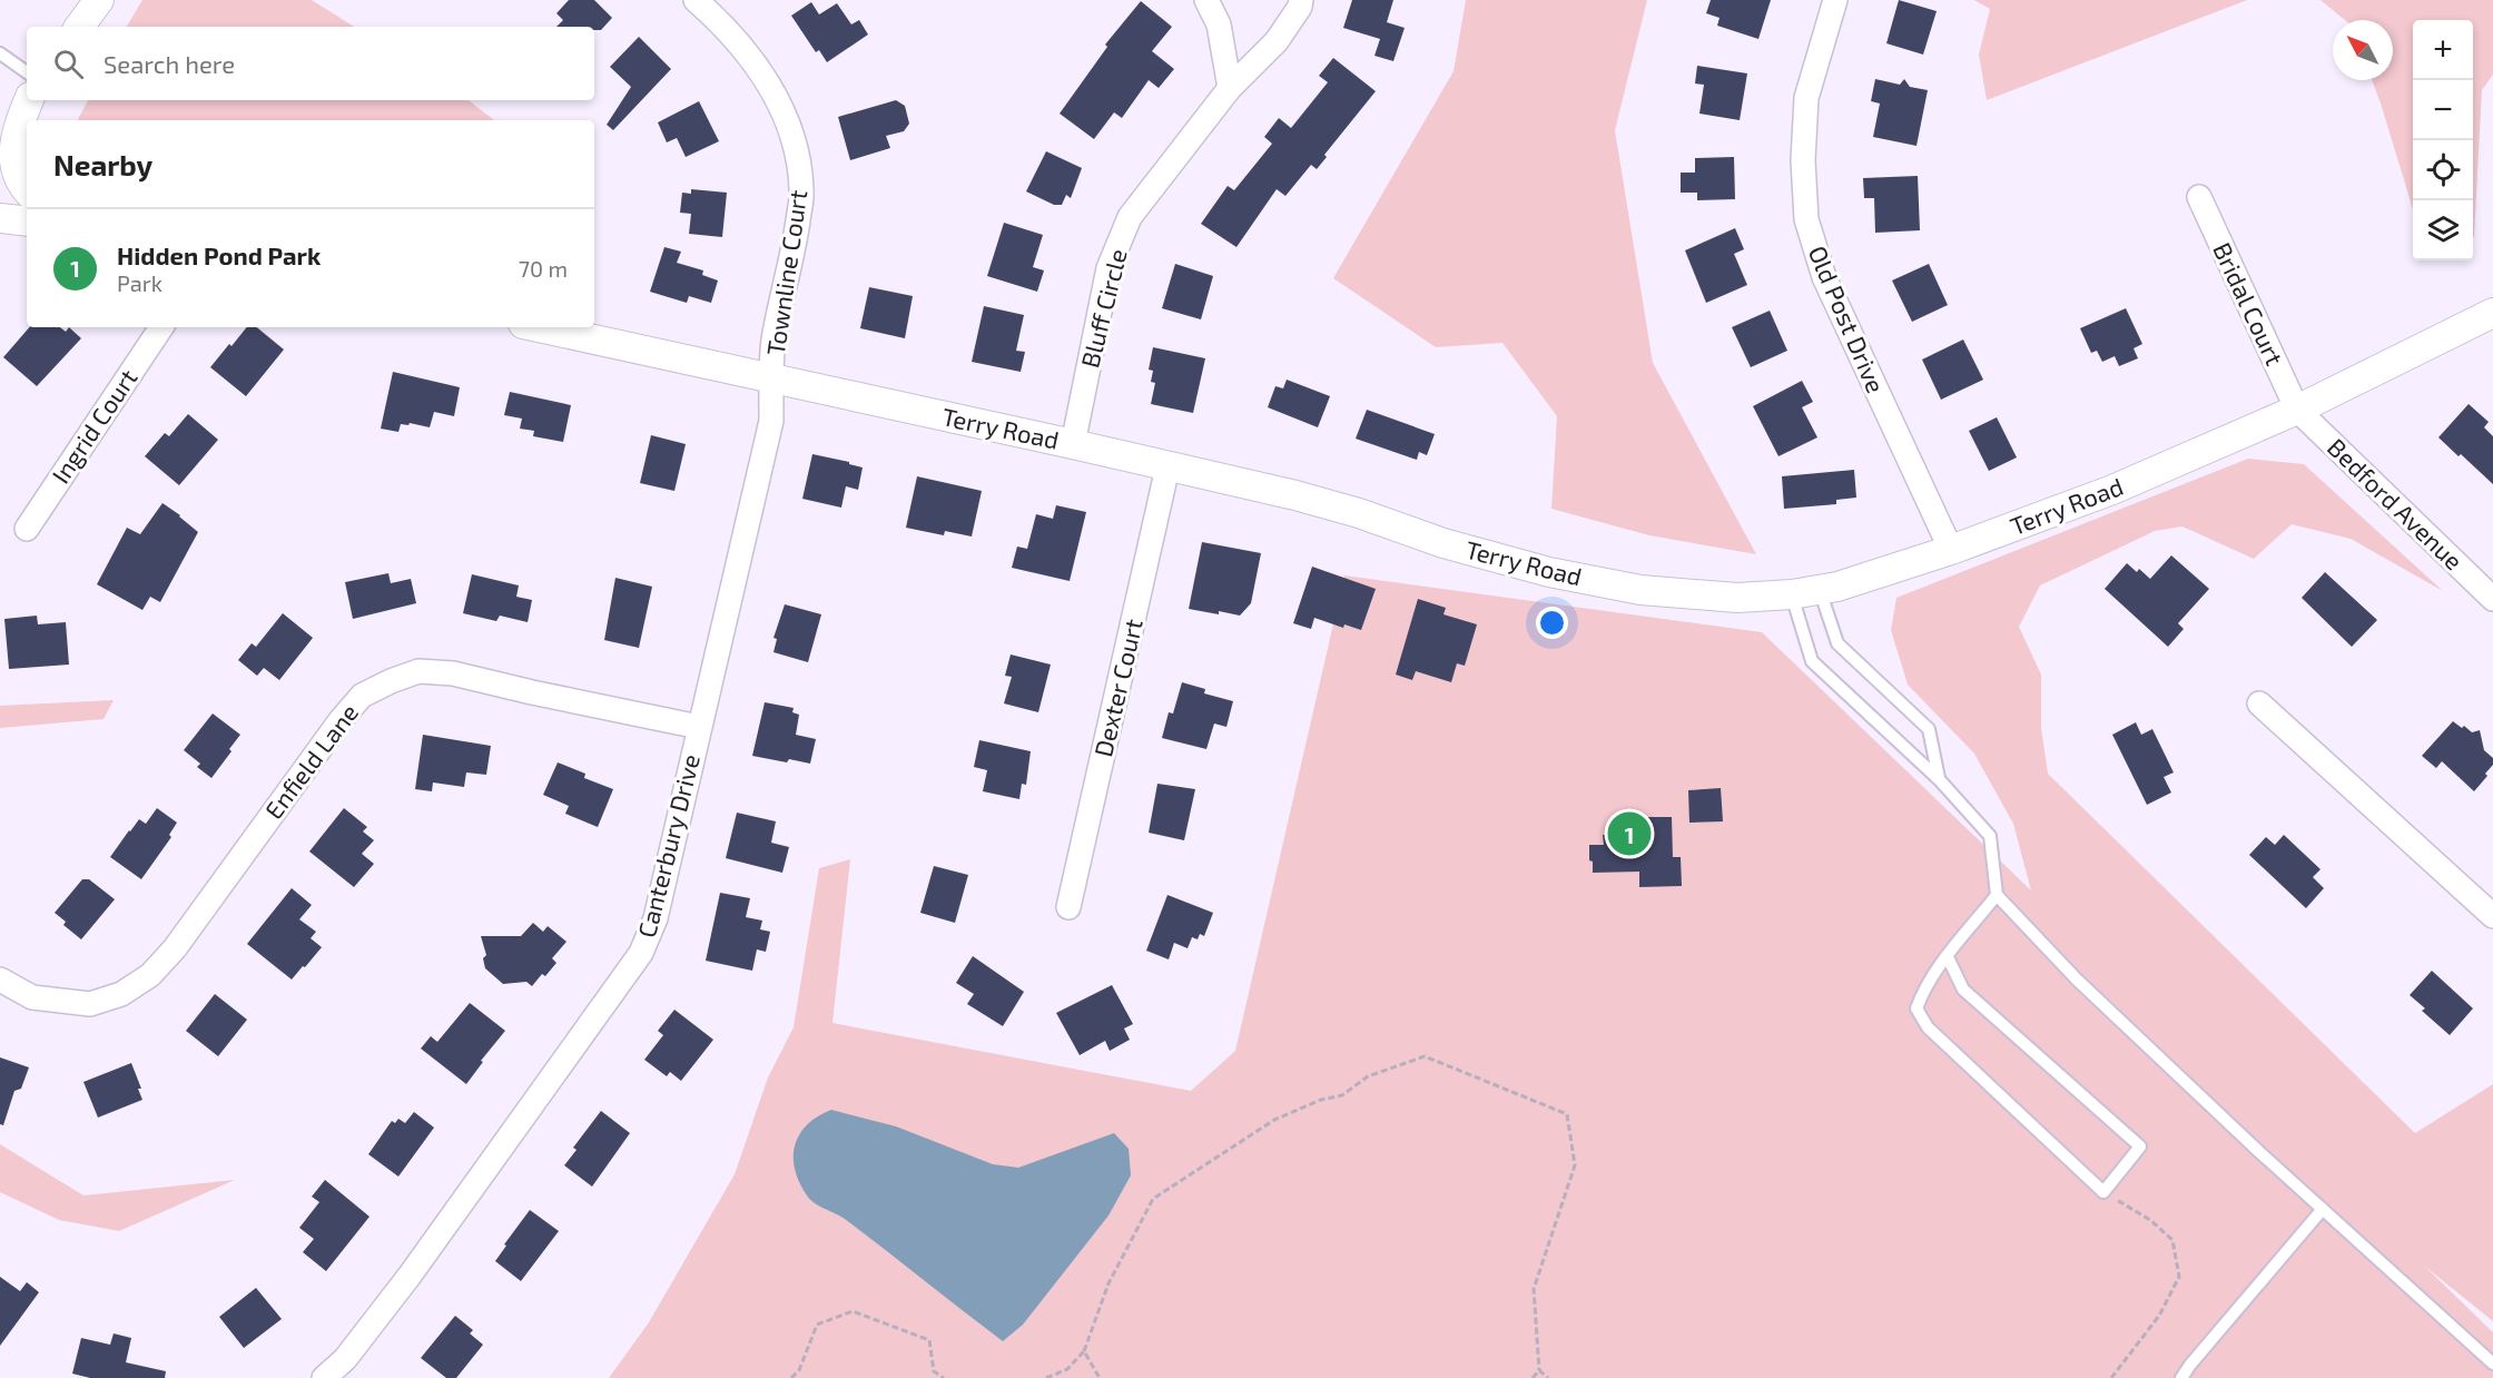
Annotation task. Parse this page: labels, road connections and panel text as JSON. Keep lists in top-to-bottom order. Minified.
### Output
{"streets":{"street":["Townline Court","Bridal Court","Bluff Circle","Old Post Drive","Ingrid Court","Terry Road","Bedford Avenue","Dexter Court","Enfield Lane","Canterbury Drive"]},"crossings":[["Townline Court","Terry Road"],["Townline Court","Canterbury Drive"],["Bridal Court","Terry Road"],["Bridal Court","Bedford Avenue"],["Bluff Circle","Terry Road"],["Old Post Drive","Terry Road"],["Terry Road","Bedford Avenue"],["Terry Road","Dexter Court"],["Terry Road","Canterbury Drive"],["Enfield Lane","Canterbury Drive"]],"north":"top left","page":{"map_buttons":["+","−"],"search":"Search here","heading":"Nearby","list":[{"mark":"1","name":"Hidden Pond Park","note":"Park","value":"70 m"}],"pins":"1"}}
